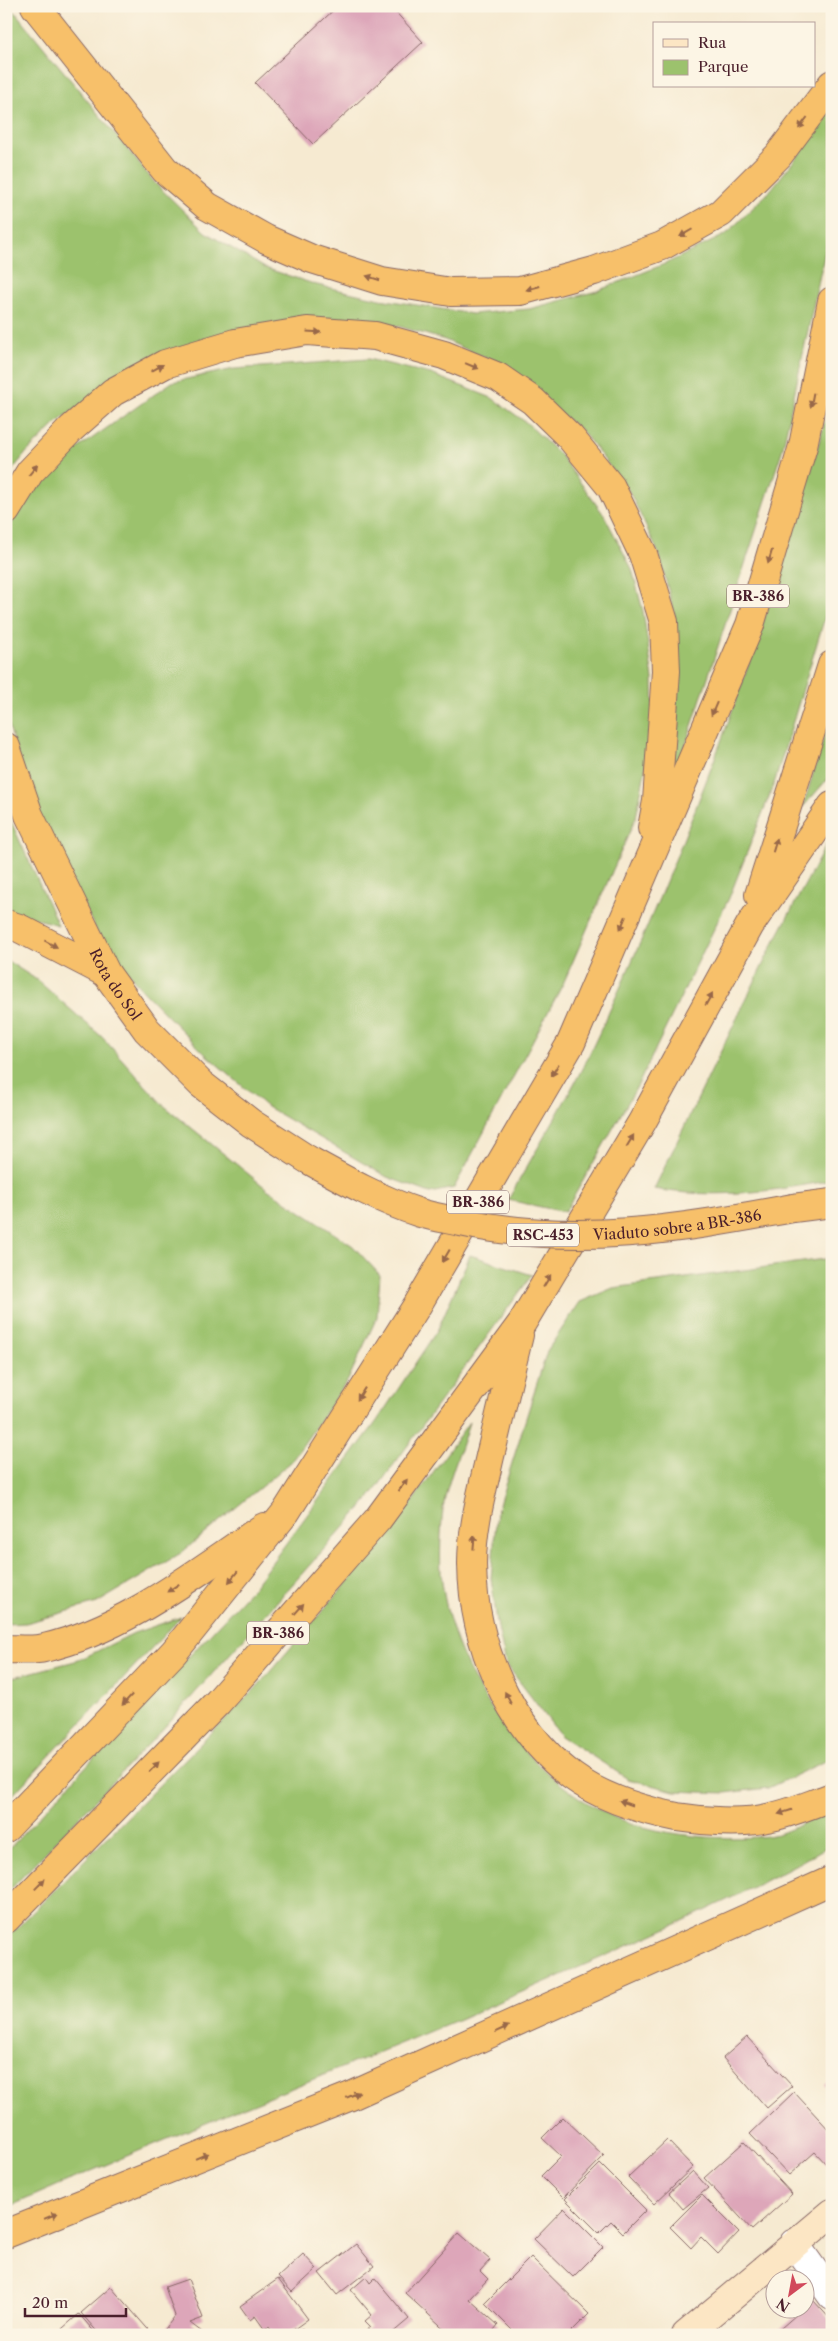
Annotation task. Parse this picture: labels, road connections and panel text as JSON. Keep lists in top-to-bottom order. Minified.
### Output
{"streets":{"highway":["BR-386","Rota do Sol","Viaduto sobre a BR-386","RSC-453"]},"crossings":[["Rota do Sol","Viaduto sobre a BR-386"]],"legend":["Rua","Parque"],"scale_bar":"20 m","north":"bottom left"}
